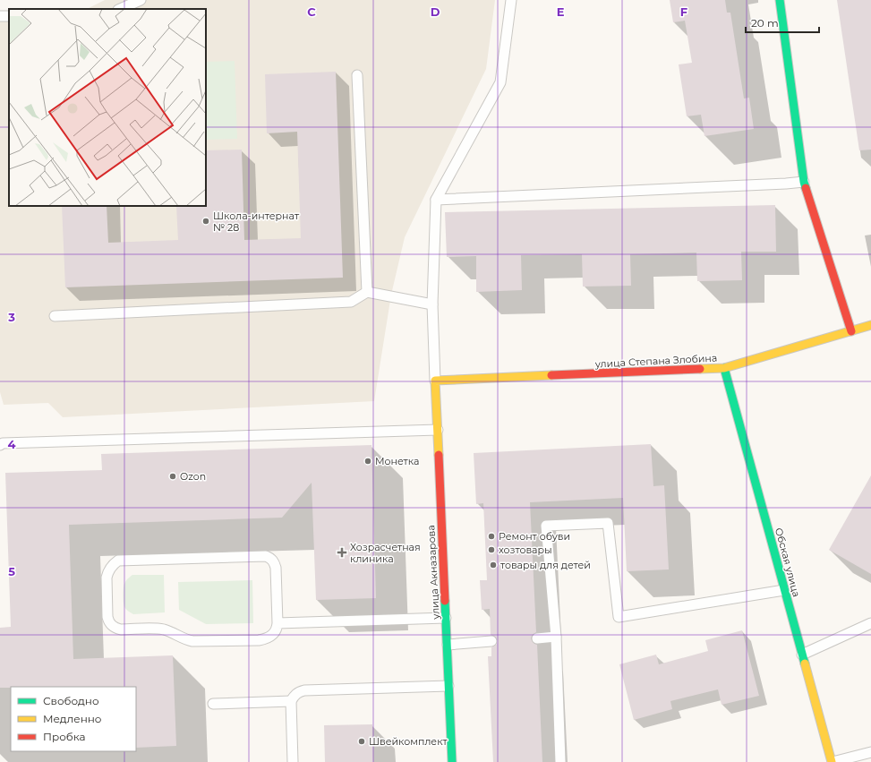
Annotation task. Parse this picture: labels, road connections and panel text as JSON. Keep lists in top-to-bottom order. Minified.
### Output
{"streets":{"street":["улица Степана Злобина","Обская улица","улица Акназарова"]},"crossings":[["улица Степана Злобина","Обская улица"],["улица Степана Злобина","улица Акназарова"]],"places":{"other":["Школа-интернат № 28","Монетка","Ozon","Ремонт обуви","хозтовары","товары для детей","Швейкомплект"],"health":["Хозрасчетная клиника"]},"legend":["Свободно","Медленно","Пробка"],"scale_bar":"20 m","grid":{"columns":["C","D","E","F"],"rows":["3","4","5"]}}
